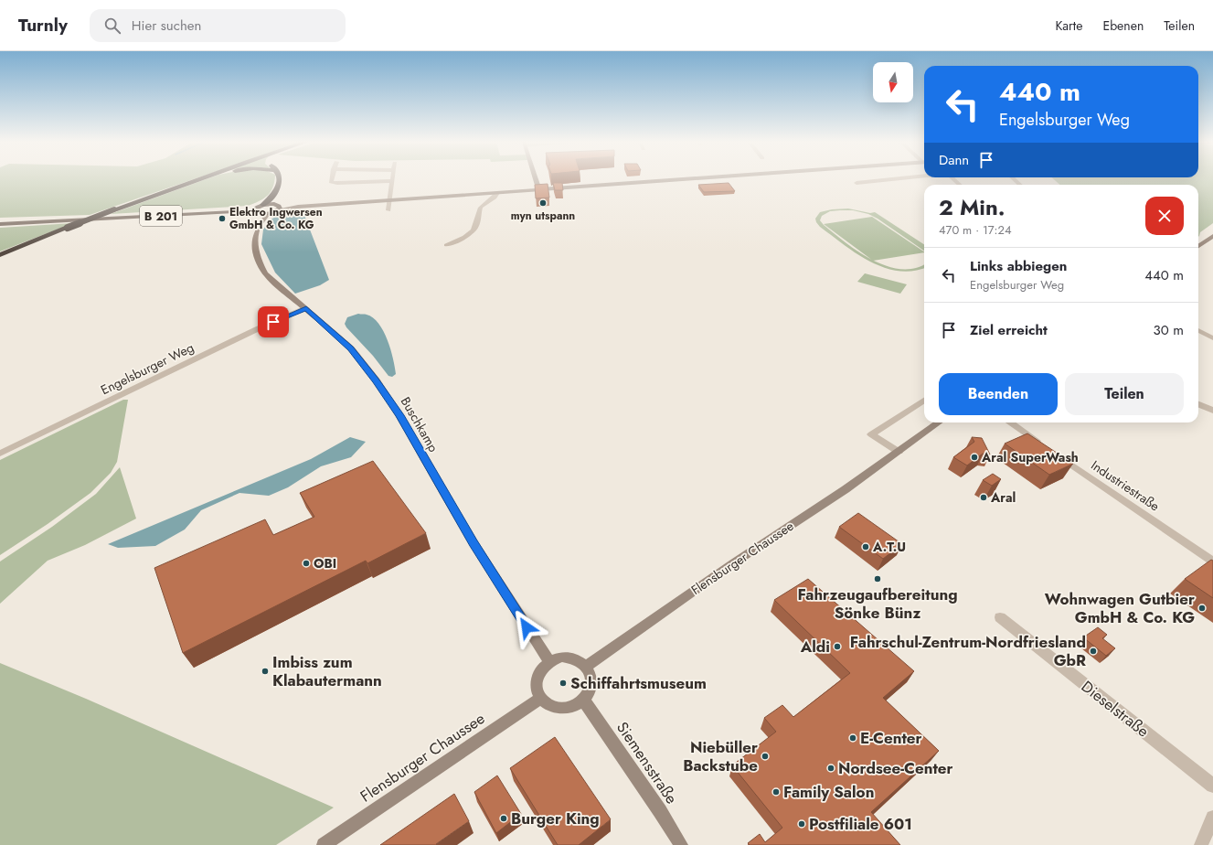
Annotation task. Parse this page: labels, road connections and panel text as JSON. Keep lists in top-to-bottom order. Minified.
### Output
{"streets":{"main road":["B 201"],"street":["Engelsburger Weg","Buschkamp","Industriestraße","Flensburger Chaussee","Dieselstraße","Siemensstraße"]},"crossings":[["Engelsburger Weg","Buschkamp"],["Buschkamp","Flensburger Chaussee"],["Buschkamp","Siemensstraße"],["Flensburger Chaussee","Siemensstraße"]],"places":["myn utspann","Elektro Ingwersen GmbH & Co. KG","Aral SuperWash","Aral","A.T.U","OBI","Fahrzeugaufbereitung Sönke Bünz","Wohnwagen Gutbier GmbH & Co. KG","Aldi","Fahrschul-Zentrum-Nordfriesland GbR","Imbiss zum Klabautermann","Schiffahrtsmuseum","E-Center","Niebüller Backstube","Nordsee-Center","Family Salon","Burger King","Postfiliale 601"],"north":"bottom","page":{"header":"Turnly","search":"Hier suchen","nav":["Karte","Ebenen","Teilen"],"turn":["440 m","Engelsburger Weg"],"then":"Dann","heading":["2 Min.","470 m · 17:24"],"list":[{"name":"Links abbiegen","note":"Engelsburger Weg","value":"440 m"},{"name":"Ziel erreicht","value":"30 m"}],"buttons":["Beenden","Teilen"]}}
